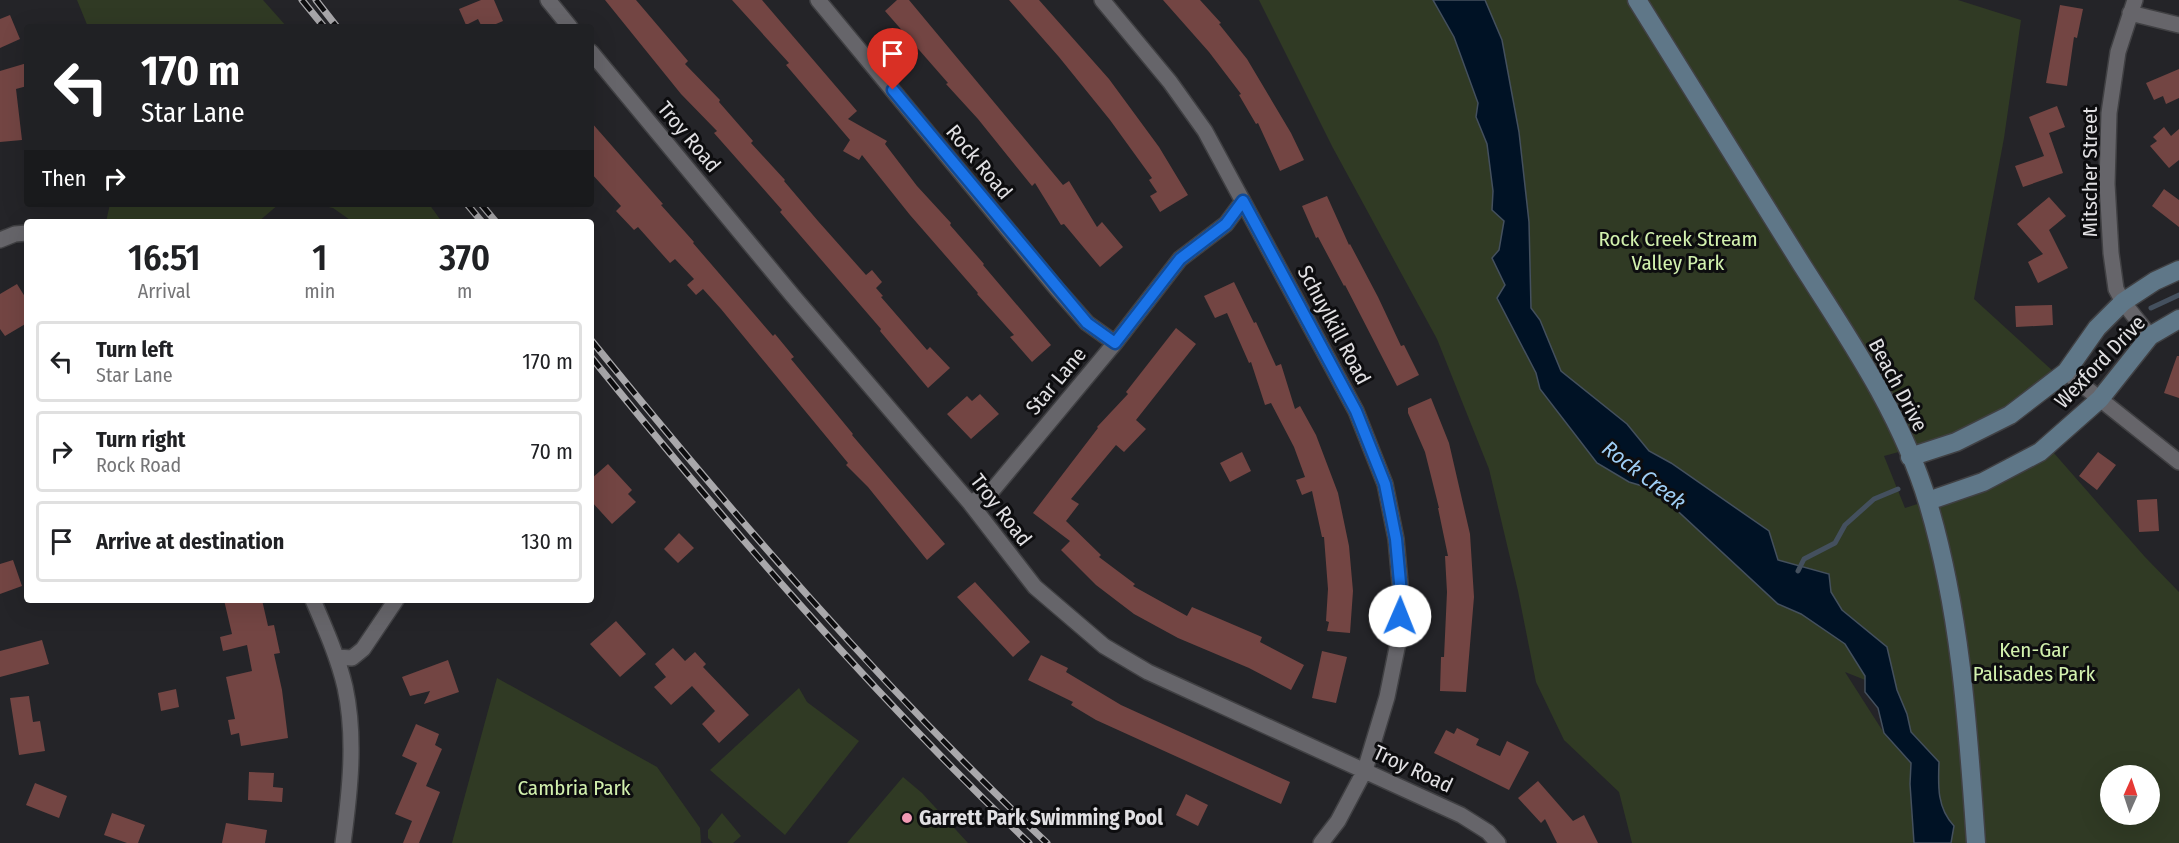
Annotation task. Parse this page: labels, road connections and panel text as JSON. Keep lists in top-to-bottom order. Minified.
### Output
{"streets":{"street":["Troy Road","Rock Road","Mitscher Street","Schuylkill Road","Wexford Drive","Star Lane","Beach Drive"]},"crossings":[["Troy Road","Schuylkill Road"],["Troy Road","Star Lane"],["Rock Road","Star Lane"],["Mitscher Street","Wexford Drive"],["Schuylkill Road","Star Lane"],["Wexford Drive","Beach Drive"]],"water":["Rock Creek"],"parks":["Rock Creek Stream Valley Park","Ken-Gar Palisades Park","Cambria Park"],"places":["Garrett Park Swimming Pool"],"north":"top","page":{"turn":["170 m","Star Lane"],"then":"Then","eta":["16:51","Arrival","1","min","370","m"],"list":[{"name":"Turn left","note":"Star Lane","value":"170 m"},{"name":"Turn right","note":"Rock Road","value":"70 m"},{"name":"Arrive at destination","value":"130 m"}]}}
